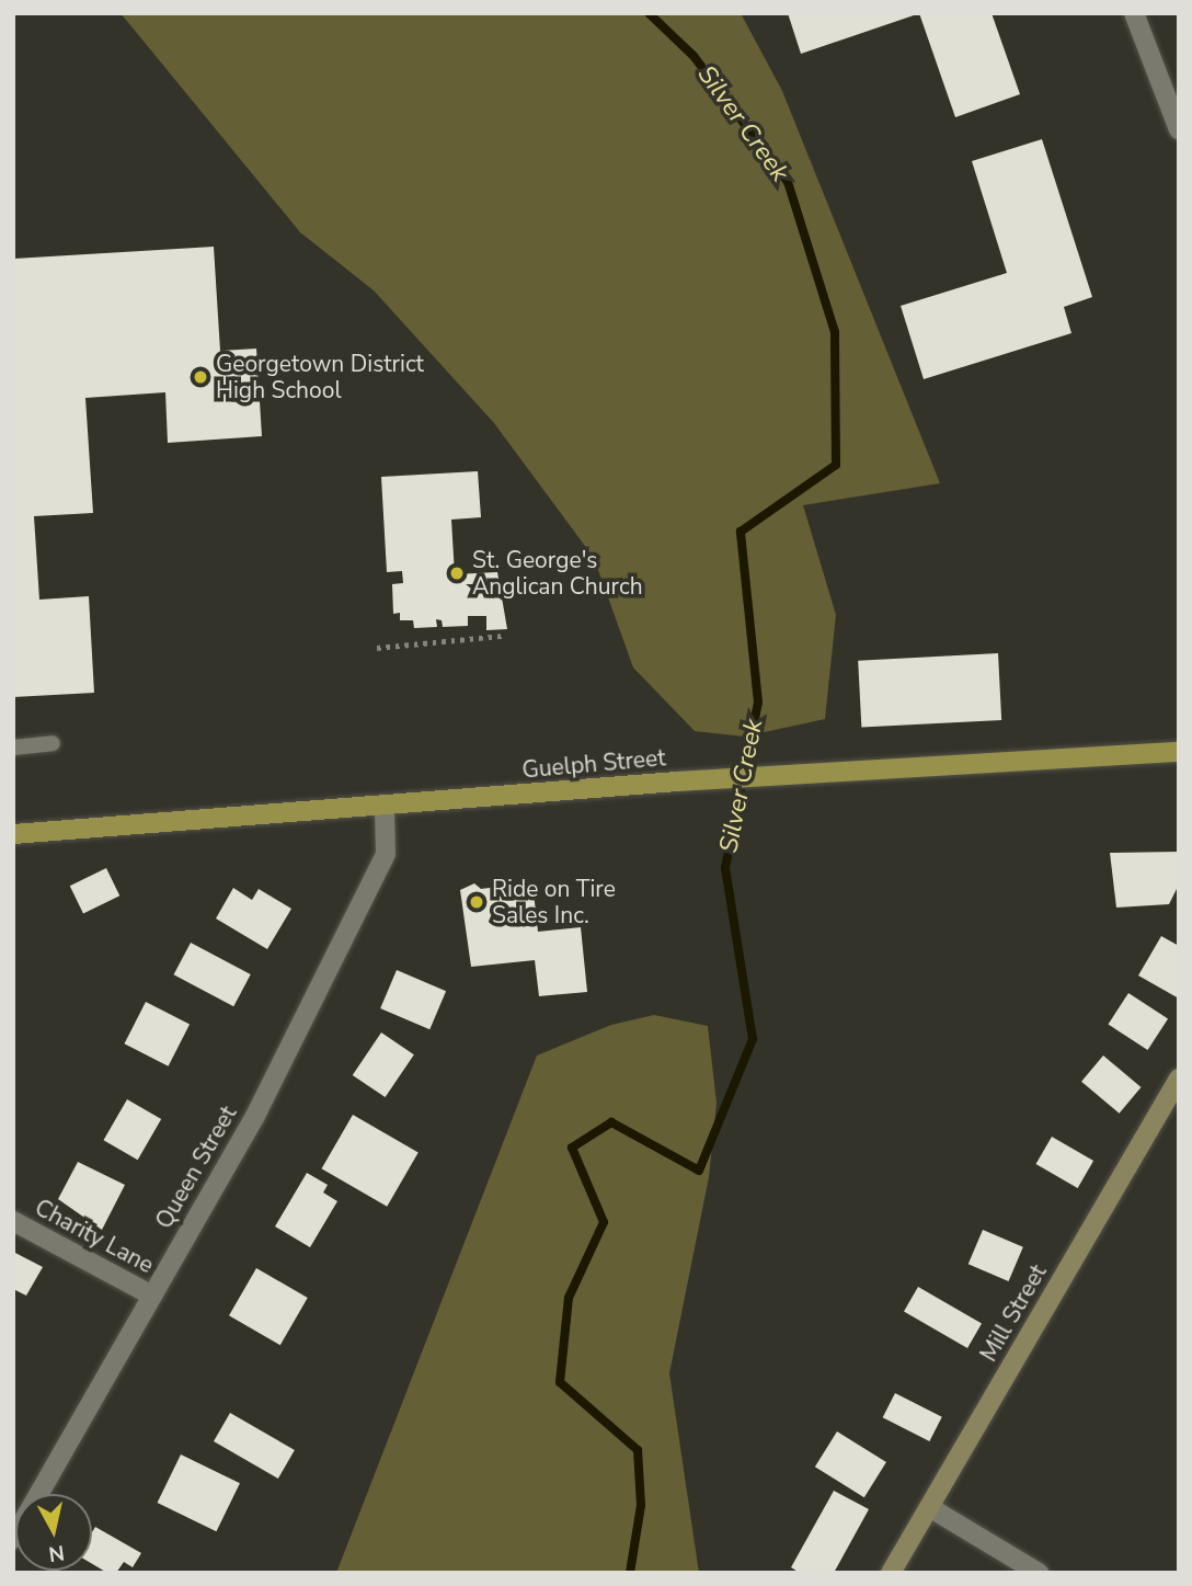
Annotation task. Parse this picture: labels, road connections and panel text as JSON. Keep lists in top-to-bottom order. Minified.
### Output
{"streets":{"main road":["Guelph Street"],"street":["Queen Street","Charity Lane","Mill Street"]},"crossings":[["Guelph Street","Queen Street"],["Queen Street","Charity Lane"]],"water":["Silver Creek"],"places":["Georgetown District High School","St. George's Anglican Church","Ride on Tire Sales Inc."],"north":"bottom"}
